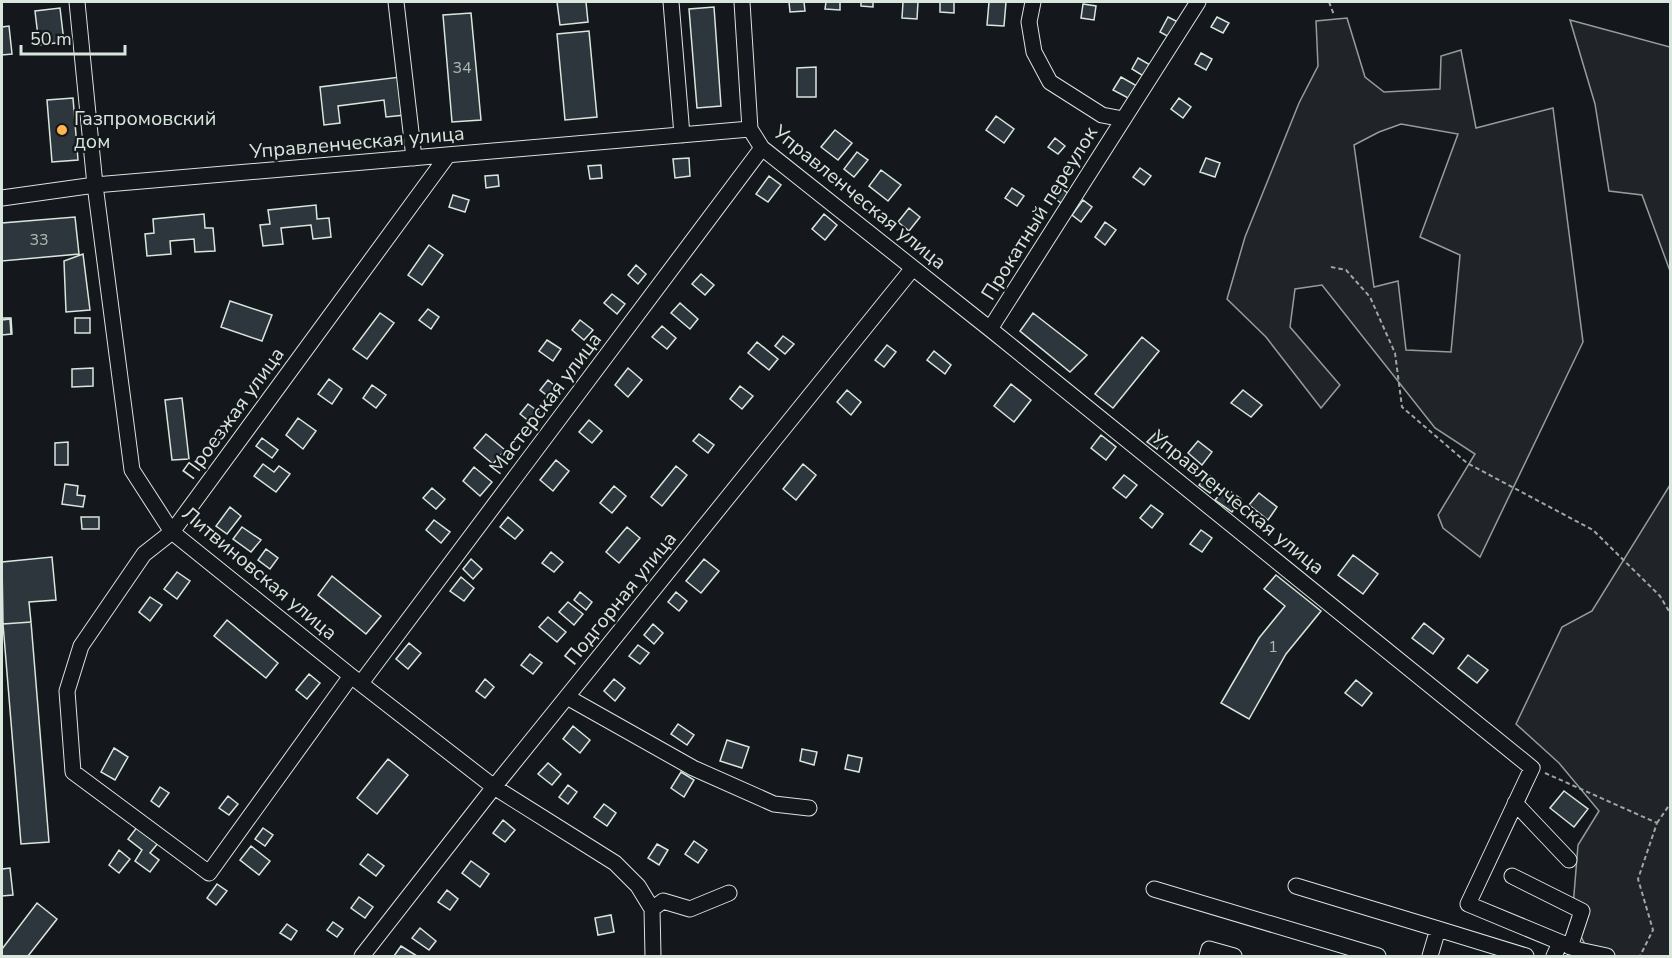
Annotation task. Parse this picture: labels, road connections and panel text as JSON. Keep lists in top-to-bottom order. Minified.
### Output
{"streets":{"street":["Управленческая улица","Прокатный переулок","Мастерская улица","Проезжая улица","Литвиновская улица","Подгорная улица"]},"crossings":[["Управленческая улица","Прокатный переулок"],["Управленческая улица","Мастерская улица"],["Управленческая улица","Проезжая улица"],["Управленческая улица","Литвиновская улица"],["Управленческая улица","Подгорная улица"],["Мастерская улица","Проезжая улица"],["Мастерская улица","Литвиновская улица"],["Проезжая улица","Литвиновская улица"],["Литвиновская улица","Подгорная улица"]],"places":["Газпромовский дом"],"house_numbers":["34","33","1"],"scale_bar":"50 m"}
